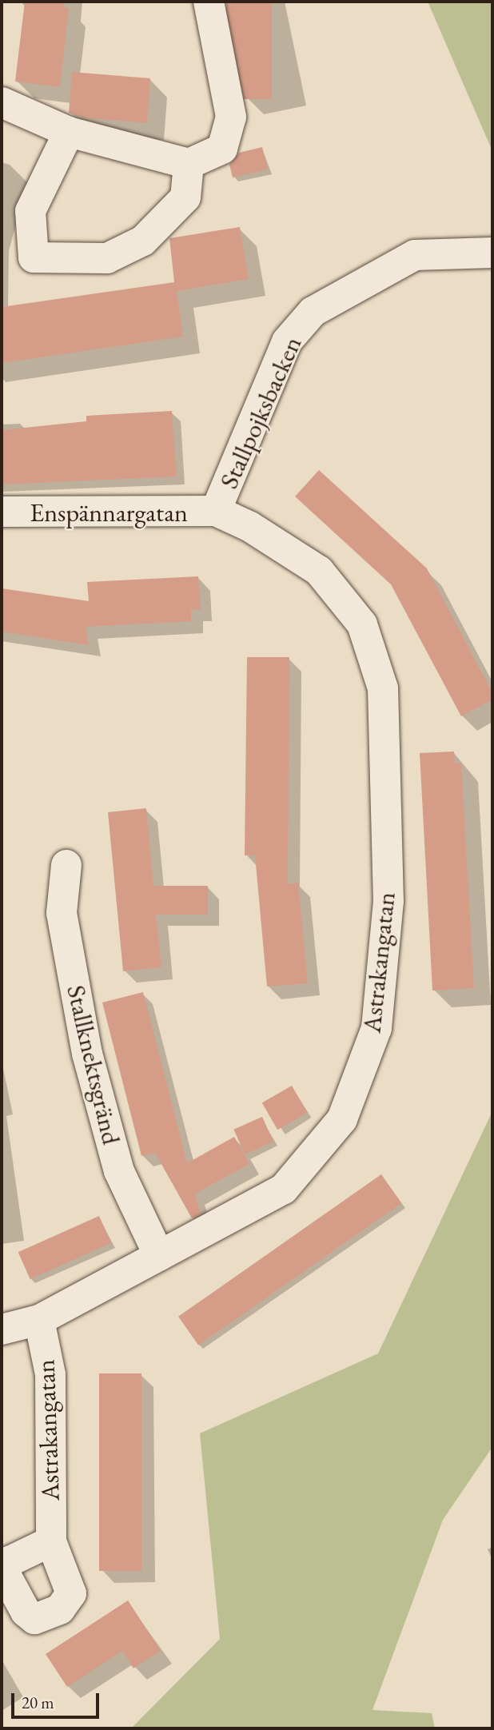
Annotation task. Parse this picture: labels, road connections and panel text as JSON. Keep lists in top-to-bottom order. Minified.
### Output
{"streets":{"street":["Stallpojksbacken","Enspännargatan","Astrakangatan","Stallknektsgränd"]},"crossings":[["Stallpojksbacken","Enspännargatan"],["Stallpojksbacken","Astrakangatan"],["Enspännargatan","Astrakangatan"],["Astrakangatan","Stallknektsgränd"]],"scale_bar":"20 m"}
